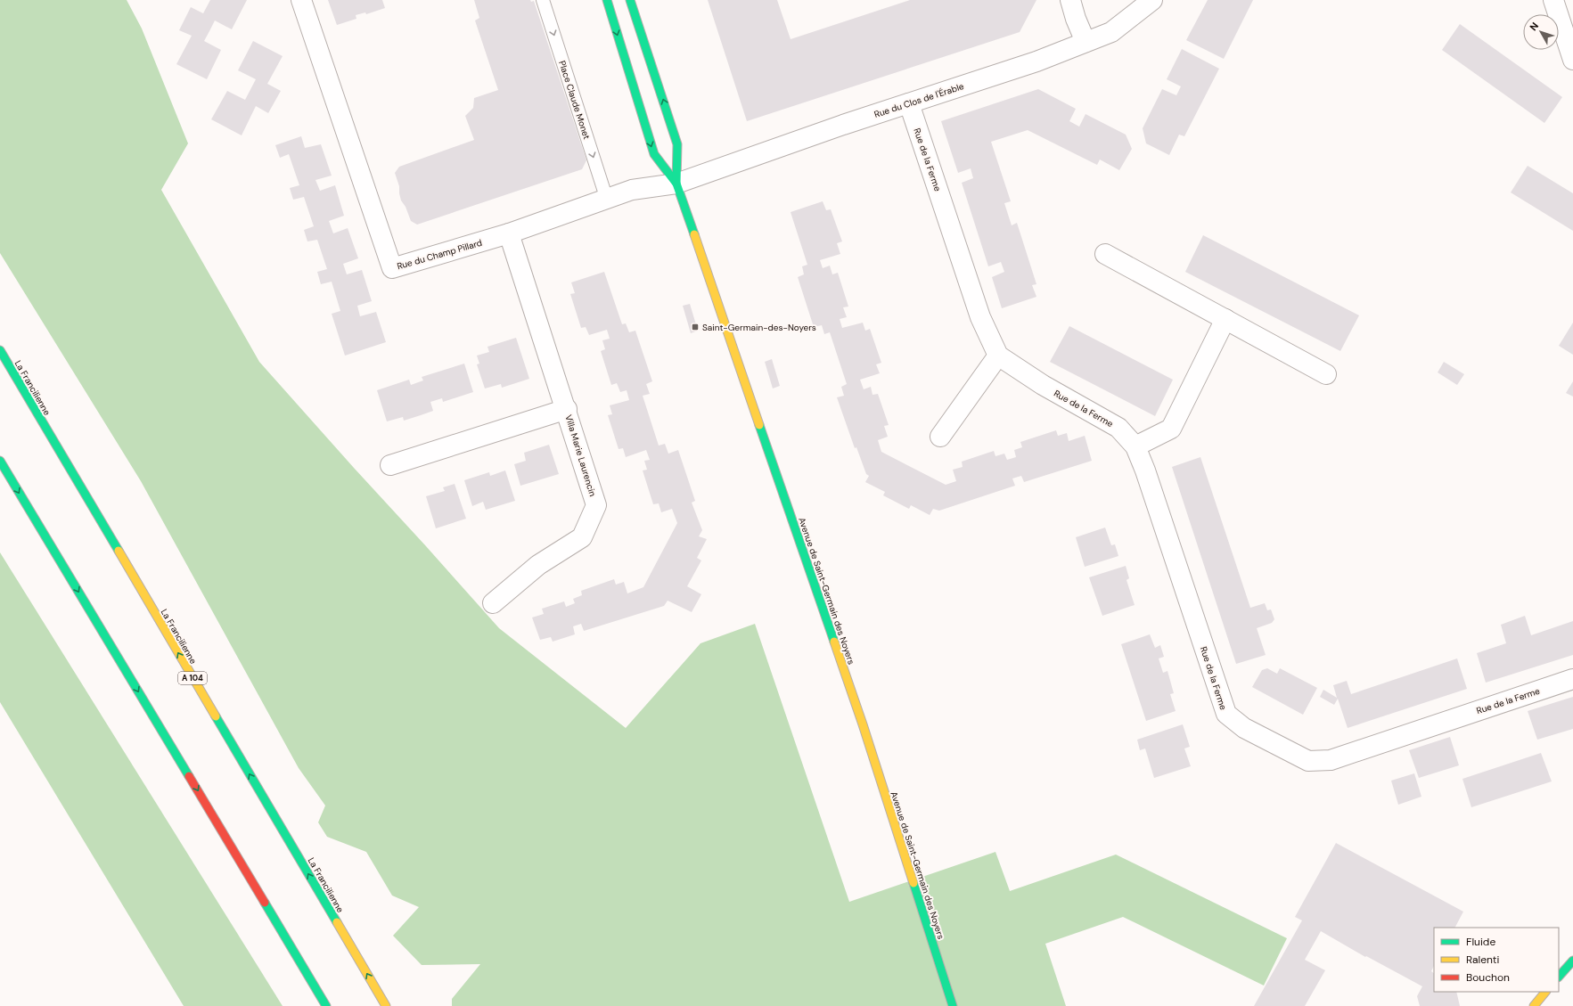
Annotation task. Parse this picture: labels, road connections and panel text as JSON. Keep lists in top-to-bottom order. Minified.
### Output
{"streets":{"main road":["La Francilienne","Avenue de Saint-Germain des Noyers","A 104"],"street":["Rue du Clos de l'Érable","Rue de la Ferme","Rue du Champ Pillard","Villa Marie Laurencin"],"lane":["Place Claude Monet"]},"crossings":[["Place Claude Monet","Rue du Champ Pillard"],["Rue du Clos de l'Érable","Rue de la Ferme"],["Rue du Clos de l'Érable","Rue du Champ Pillard"],["Rue du Clos de l'Érable","Avenue de Saint-Germain des Noyers"],["Rue du Champ Pillard","Villa Marie Laurencin"],["Rue du Champ Pillard","Avenue de Saint-Germain des Noyers"]],"one_way":["Place Claude Monet"],"places":{"transit":["Saint-Germain-des-Noyers"]},"legend":["Fluide","Ralenti","Bouchon"],"north":"top left"}
